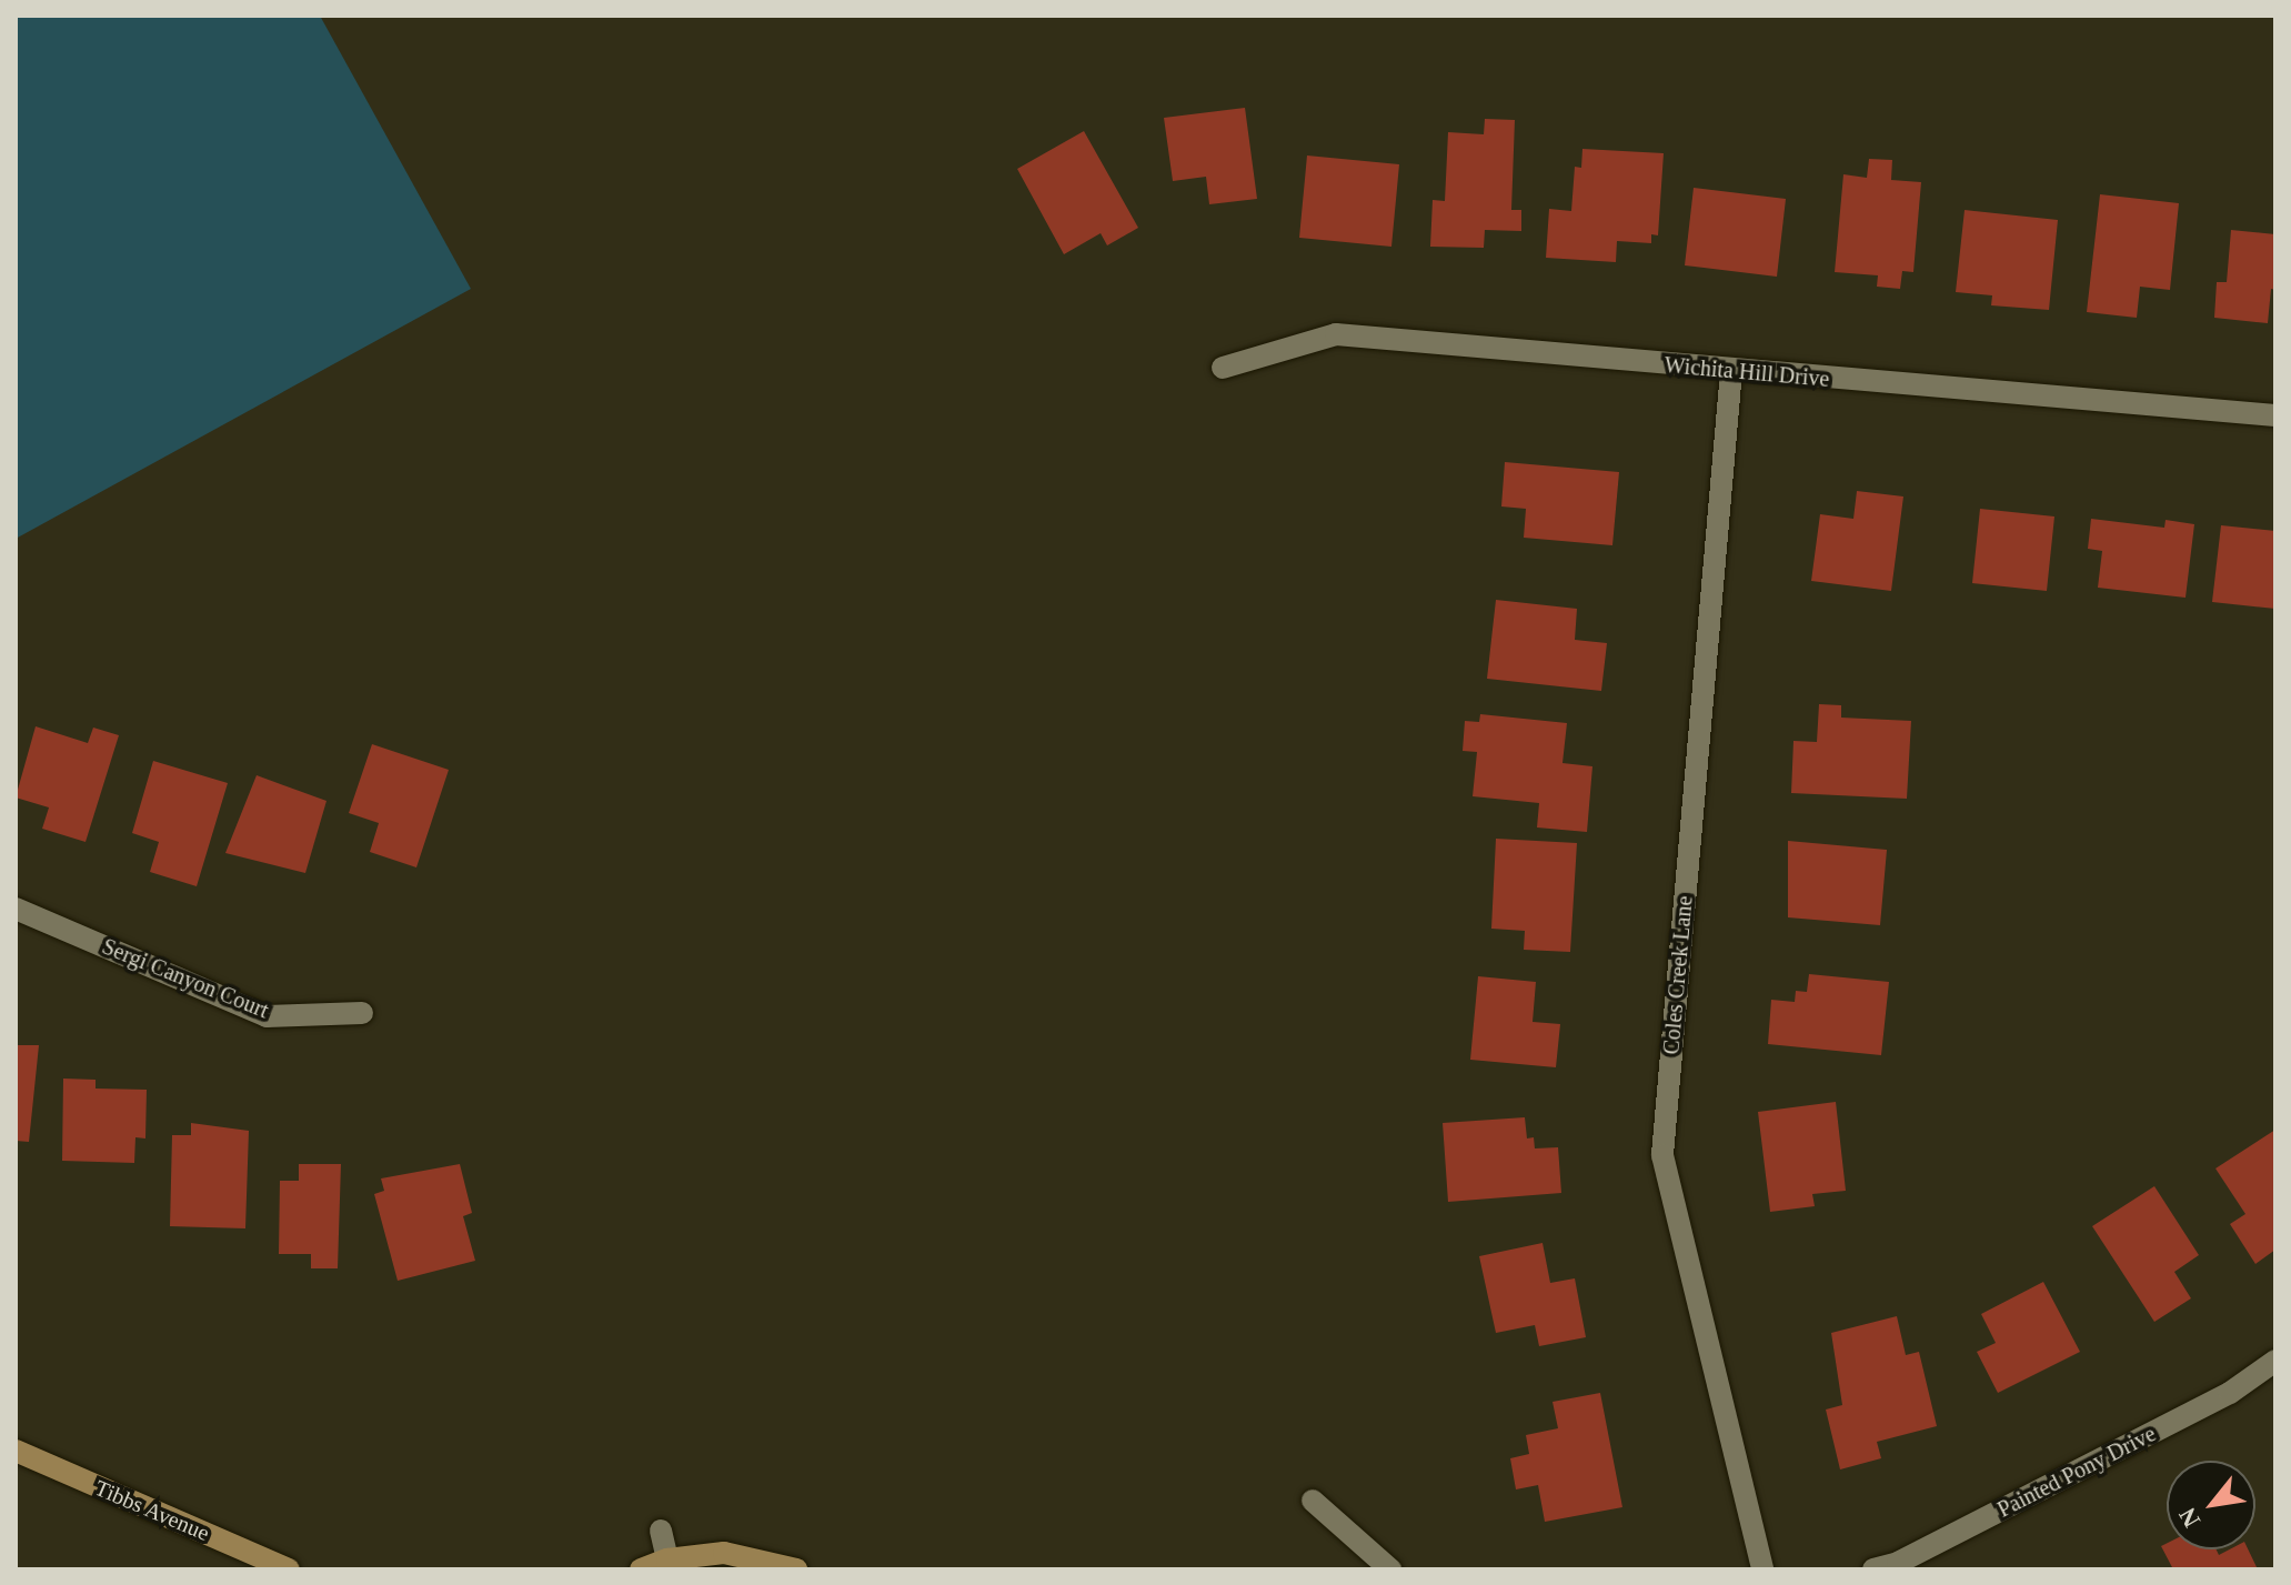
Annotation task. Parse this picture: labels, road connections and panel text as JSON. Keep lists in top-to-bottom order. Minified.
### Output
{"streets":{"street":["Wichita Hill Drive","Coles Creek Lane","Sergi Canyon Court","Painted Pony Drive","Tibbs Avenue"]},"crossings":[["Wichita Hill Drive","Coles Creek Lane"]],"north":"bottom left"}
